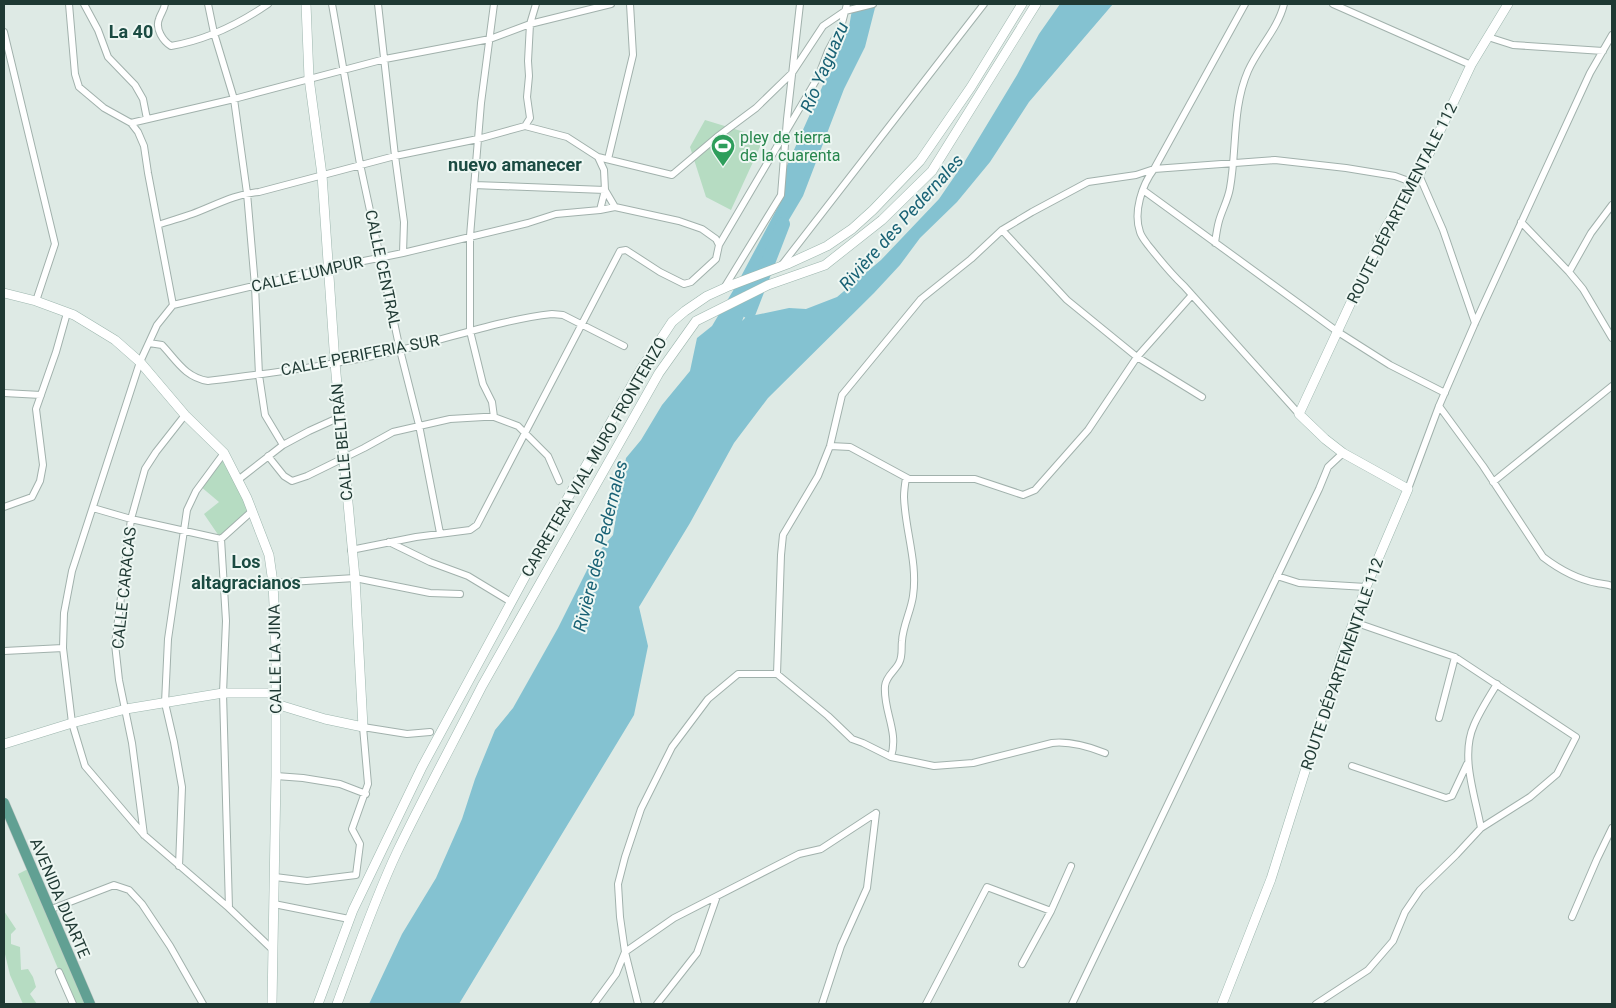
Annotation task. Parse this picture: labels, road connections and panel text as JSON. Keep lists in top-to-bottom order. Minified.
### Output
{"streets":{"main road":["ROUTE DÉPARTEMENTALE 112","CALLE BELTRÁN","CARRETERA VIAL MURO FRONTERIZO","CALLE LA JINA","AVENIDA DUARTE"],"street":["CALLE CENTRAL","CALLE LUMPUR","CALLE PERIFERIA SUR","CALLE CARACAS"]},"crossings":[["CALLE CENTRAL","CALLE LUMPUR"],["CALLE CENTRAL","CALLE PERIFERIA SUR"],["CALLE LUMPUR","CALLE BELTRÁN"],["CALLE PERIFERIA SUR","CALLE BELTRÁN"],["CALLE BELTRÁN","CALLE LA JINA"],["CALLE CARACAS","CALLE LA JINA"]],"districts":["La 40","nuevo amanecer","Los altagracianos"],"water":["Río Yaguazu","Rivière des Pedernales"],"places":{"sports":["pley de tierra de la cuarenta"]}}
